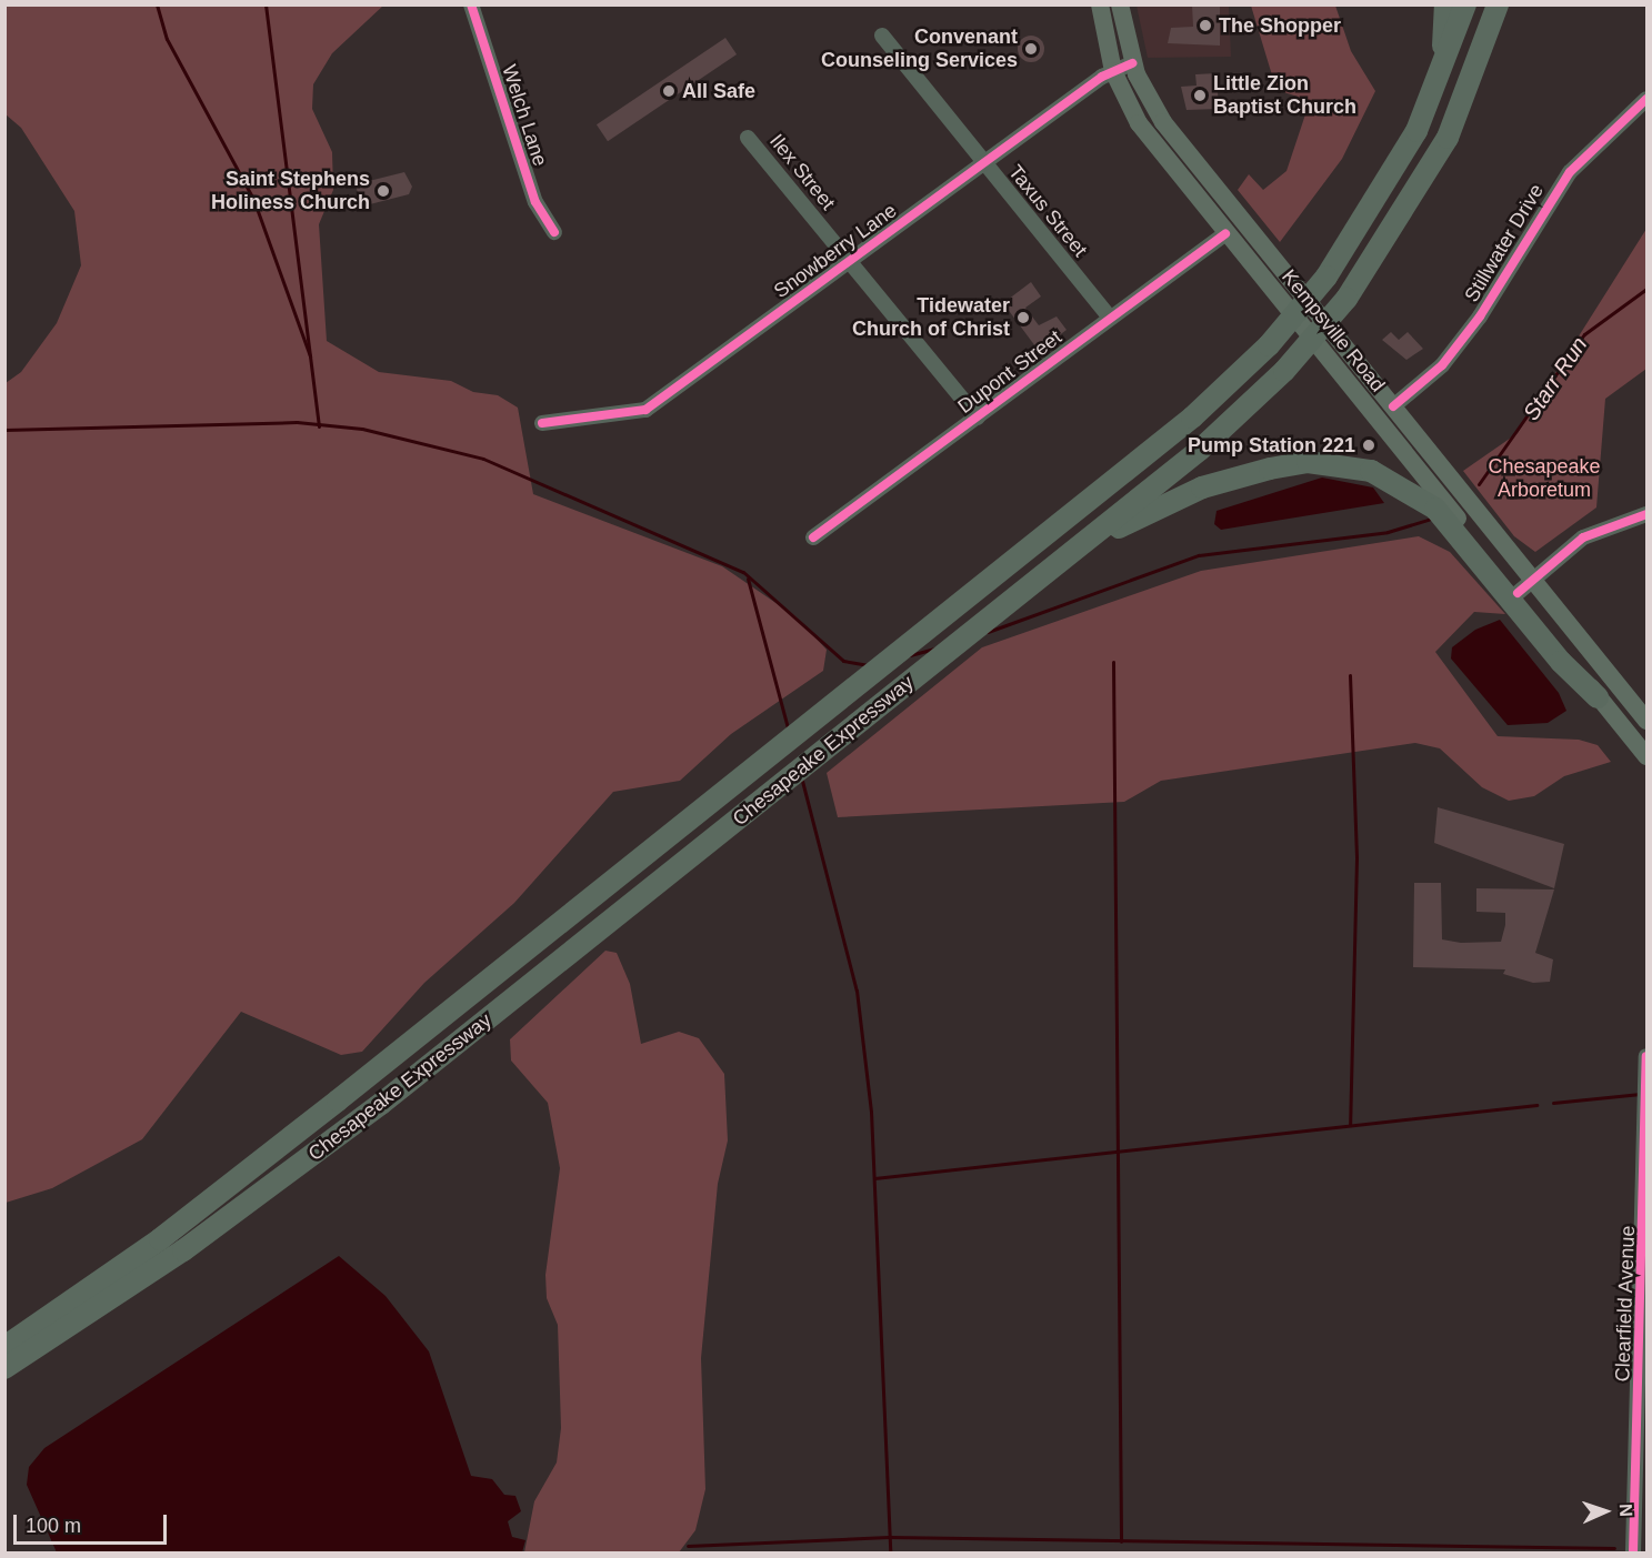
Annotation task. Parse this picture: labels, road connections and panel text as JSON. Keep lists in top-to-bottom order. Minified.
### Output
{"streets":{"highway":["Chesapeake Expressway"],"main road":["Kempsville Road"],"street":["Welch Lane","Ilex Street","Taxus Street","Stillwater Drive","Snowberry Lane","Dupont Street","Clearfield Avenue"]},"crossings":[["Ilex Street","Snowberry Lane"],["Ilex Street","Dupont Street"],["Taxus Street","Snowberry Lane"],["Taxus Street","Dupont Street"],["Stillwater Drive","Kempsville Road"],["Snowberry Lane","Kempsville Road"],["Kempsville Road","Dupont Street"]],"water":["Starr Run"],"parks":["Chesapeake Arboretum"],"places":["The Shopper","Convenant Counseling Services","All Safe","Little Zion Baptist Church","Saint Stephens Holiness Church","Tidewater Church of Christ","Pump Station 221"],"scale_bar":"100 m","north":"right"}
